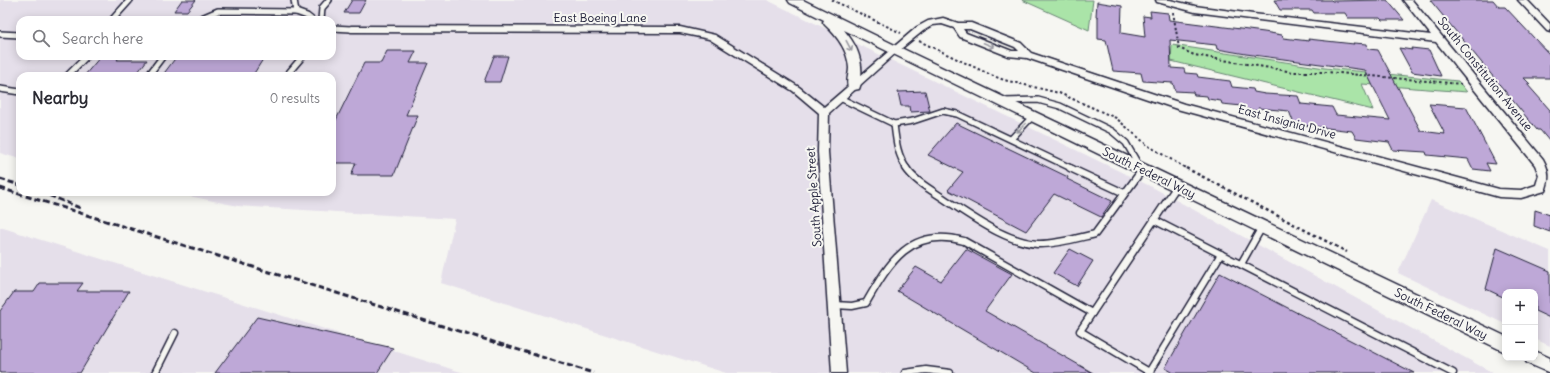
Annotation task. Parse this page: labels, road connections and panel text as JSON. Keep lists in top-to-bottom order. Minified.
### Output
{"streets":{"main road":["South Federal Way"],"street":["East Boeing Lane","South Constitution Avenue","East Insignia Drive","South Apple Street"]},"crossings":[["East Boeing Lane","South Apple Street"],["South Constitution Avenue","East Insignia Drive"],["East Insignia Drive","South Federal Way"]],"page":{"search":"Search here","heading":["Nearby","0 results"],"map_buttons":["+","−"]}}
